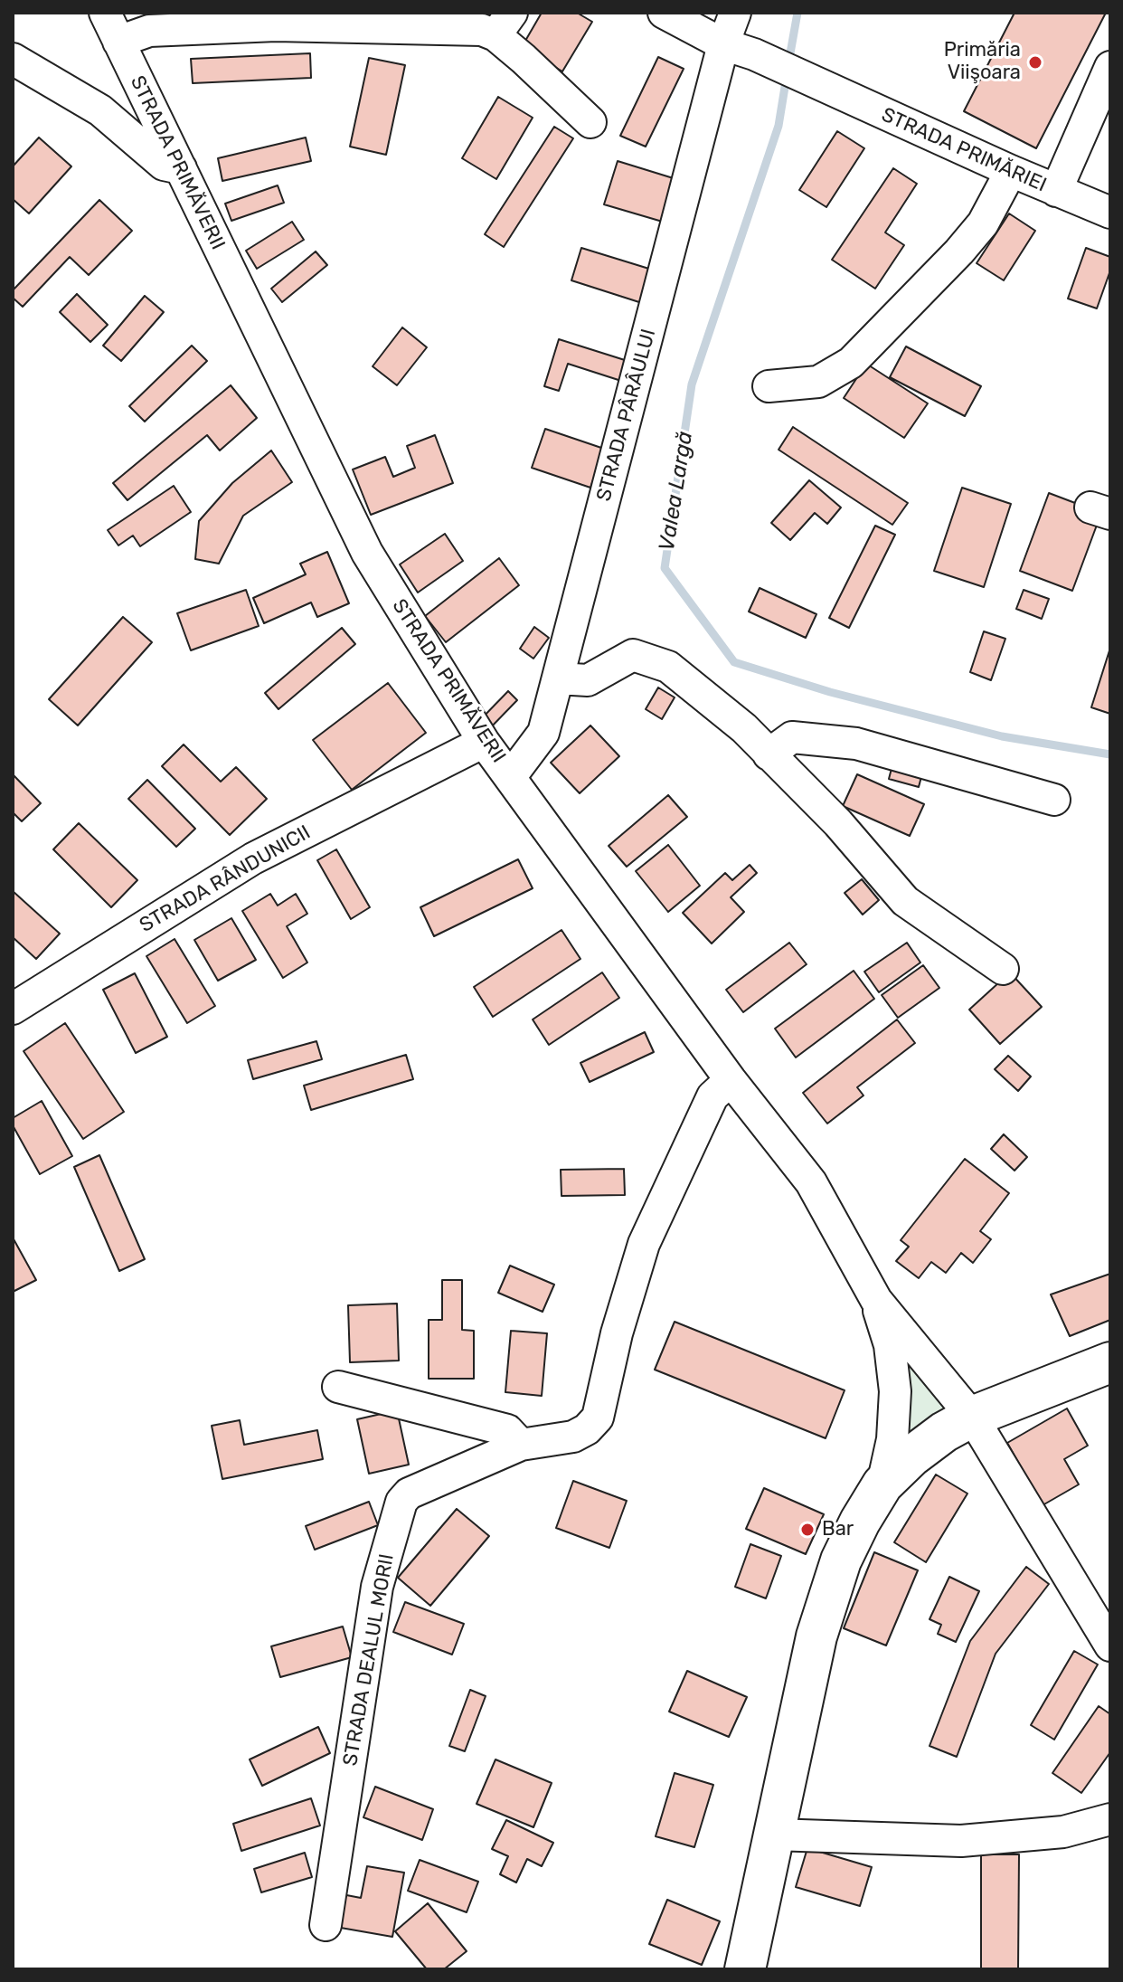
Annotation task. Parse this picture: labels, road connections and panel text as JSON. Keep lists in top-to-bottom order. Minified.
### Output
{"streets":{"street":["STRADA PRIMĂRIEI","STRADA PRIMĂVERII","STRADA PÂRÂULUI","STRADA RÂNDUNICII","STRADA DEALUL MORII"]},"crossings":[["STRADA PRIMĂRIEI","STRADA PÂRÂULUI"],["STRADA PRIMĂVERII","STRADA PÂRÂULUI"],["STRADA PRIMĂVERII","STRADA RÂNDUNICII"],["STRADA PRIMĂVERII","STRADA DEALUL MORII"]],"water":["Valea Largă"],"places":["Primăria Viişoara","Bar"]}
